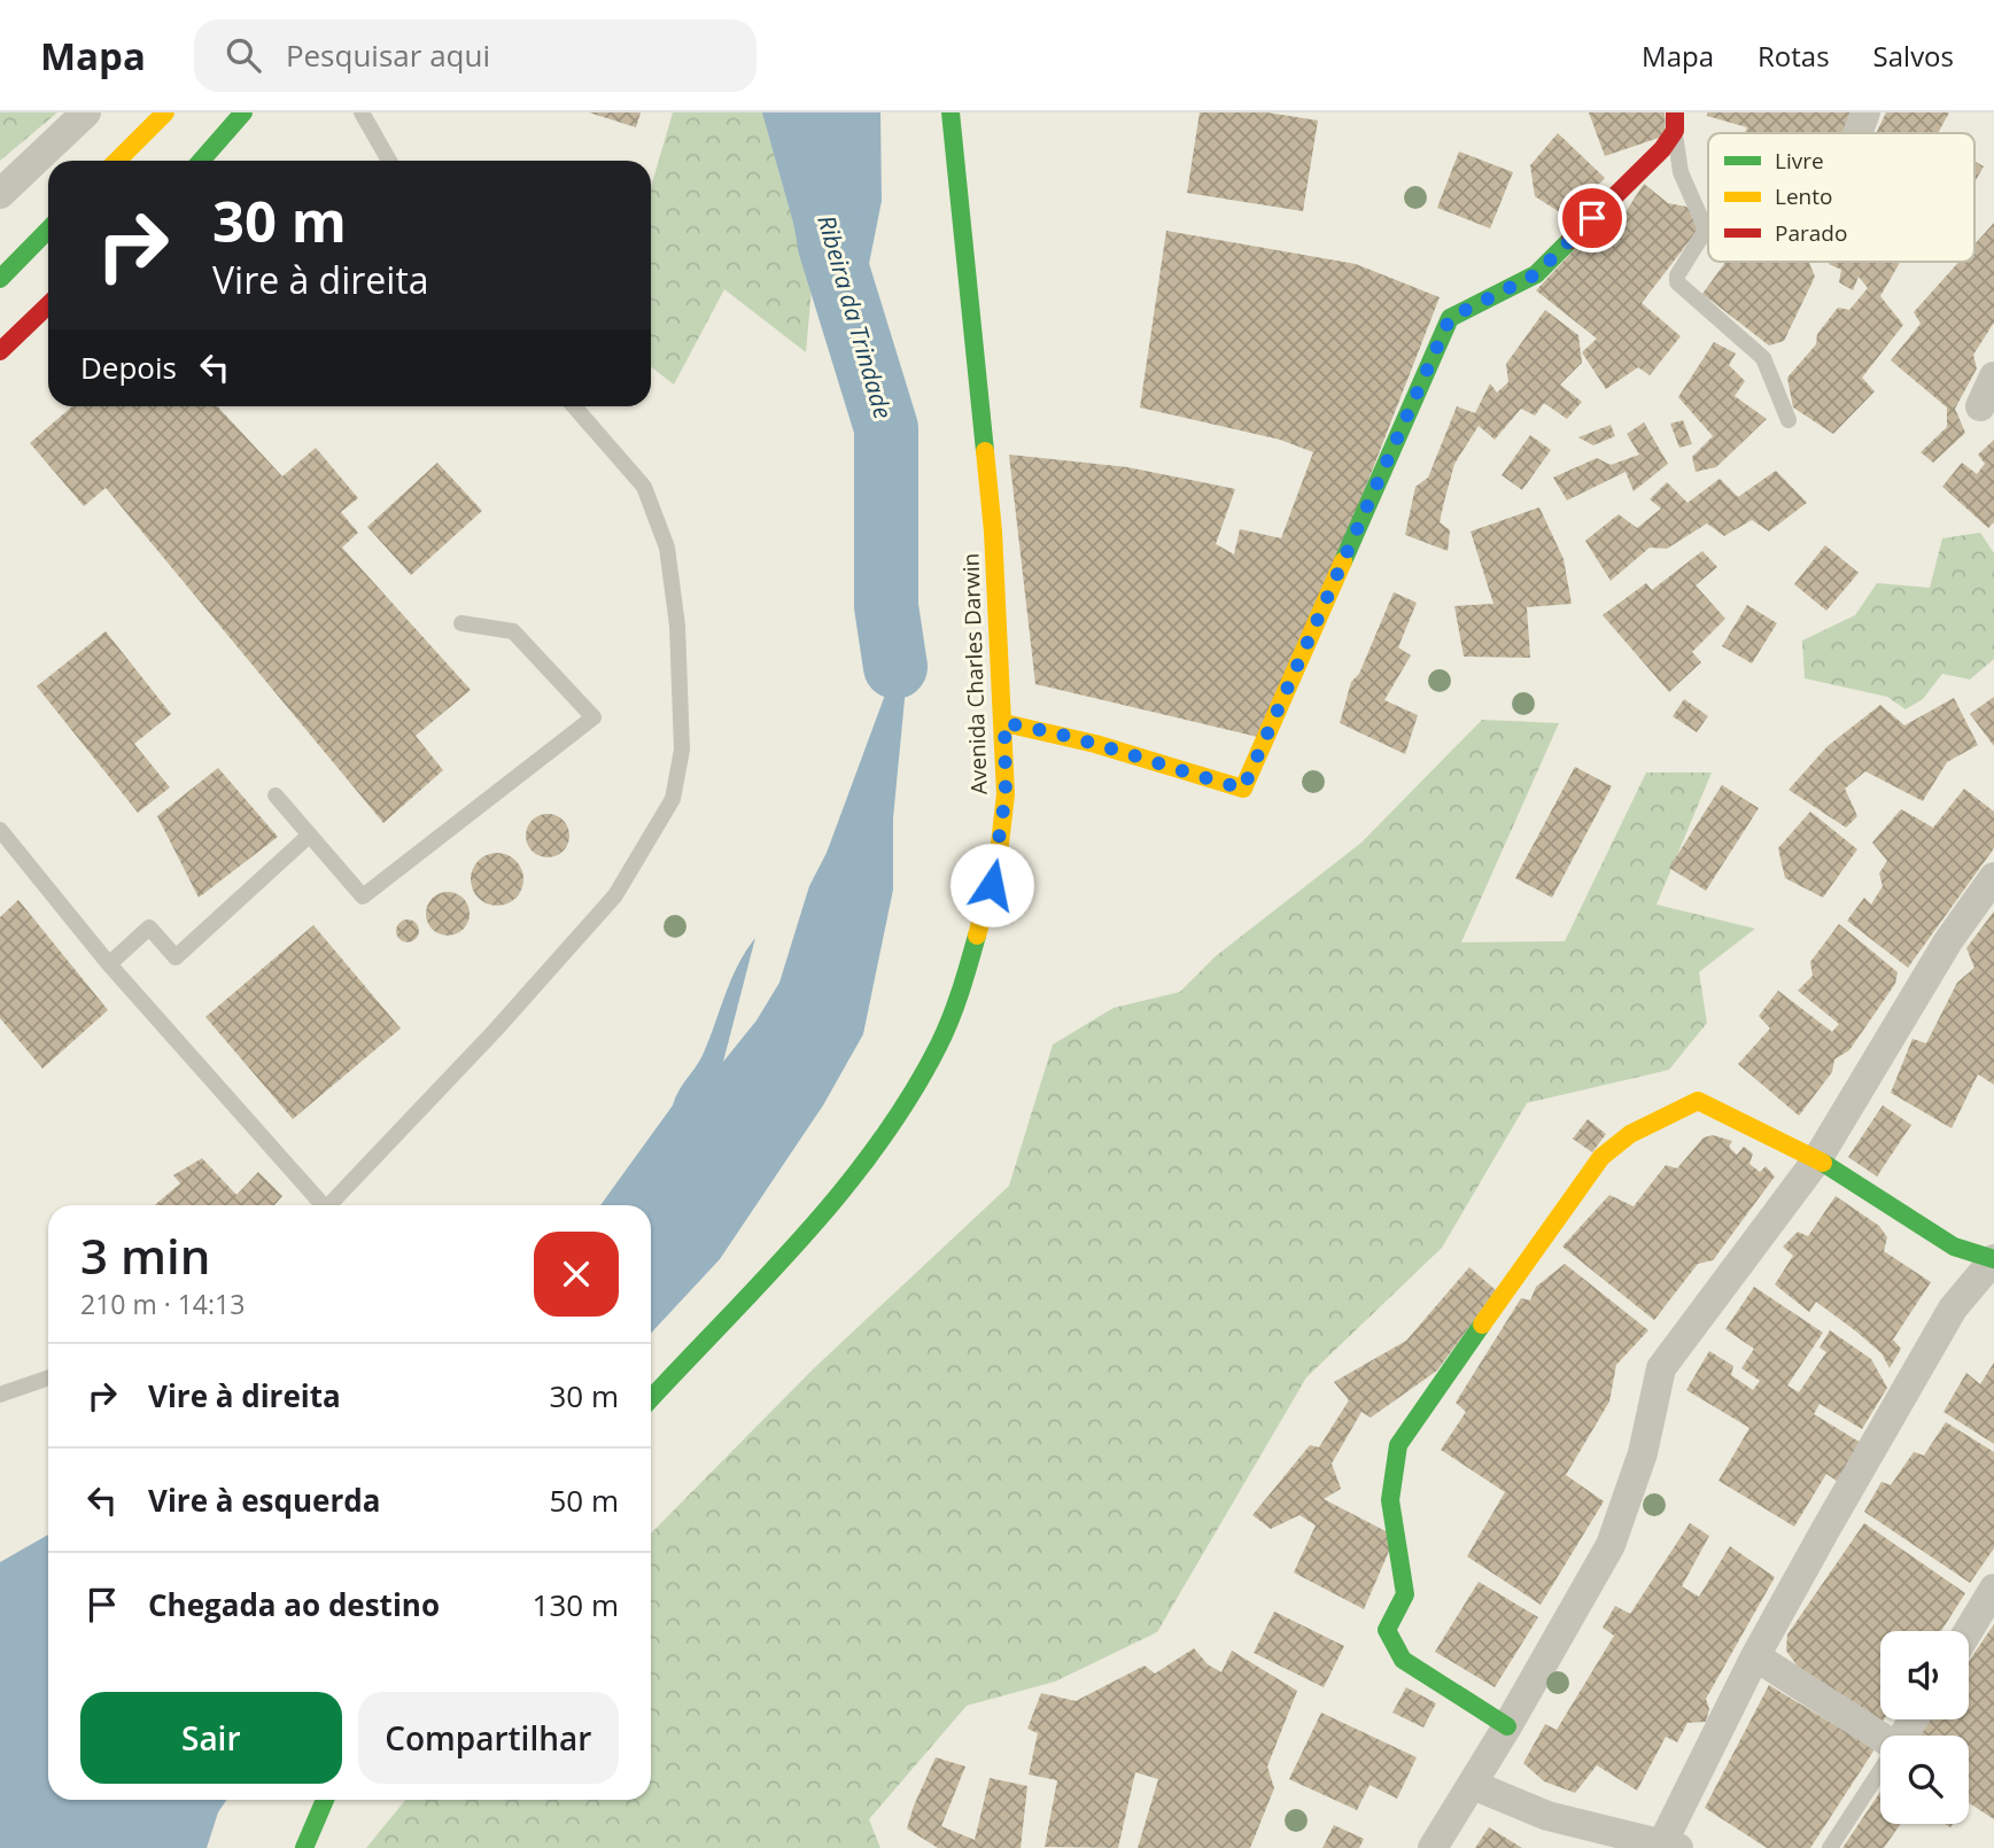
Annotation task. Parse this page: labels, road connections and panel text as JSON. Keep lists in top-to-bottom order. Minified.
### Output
{"streets":{"street":["Avenida Charles Darwin"]},"water":["Ribeira da Trindade"],"legend":["Livre","Lento","Parado"],"page":{"header":"Mapa","search":"Pesquisar aqui","nav":["Mapa","Rotas","Salvos"],"turn":["30 m","Vire à direita"],"then":"Depois","heading":["3 min","210 m · 14:13"],"list":[{"name":"Vire à direita","value":"30 m"},{"name":"Vire à esquerda","value":"50 m"},{"name":"Chegada ao destino","value":"130 m"}],"buttons":["Sair","Compartilhar"]}}
